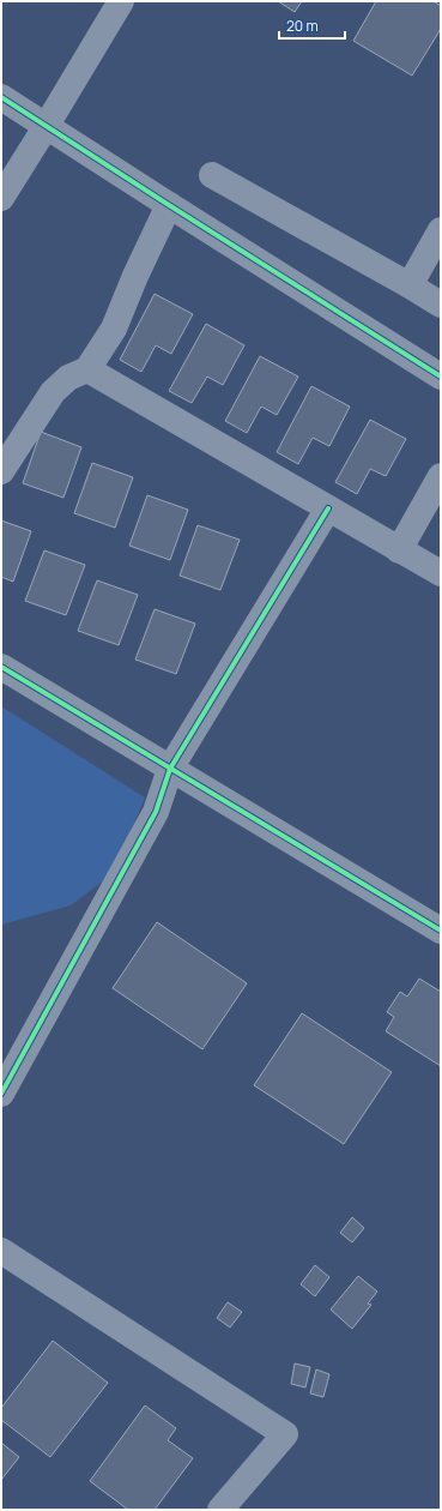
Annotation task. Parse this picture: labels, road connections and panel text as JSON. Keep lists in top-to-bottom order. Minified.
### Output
{"scale_bar":"20 m"}
